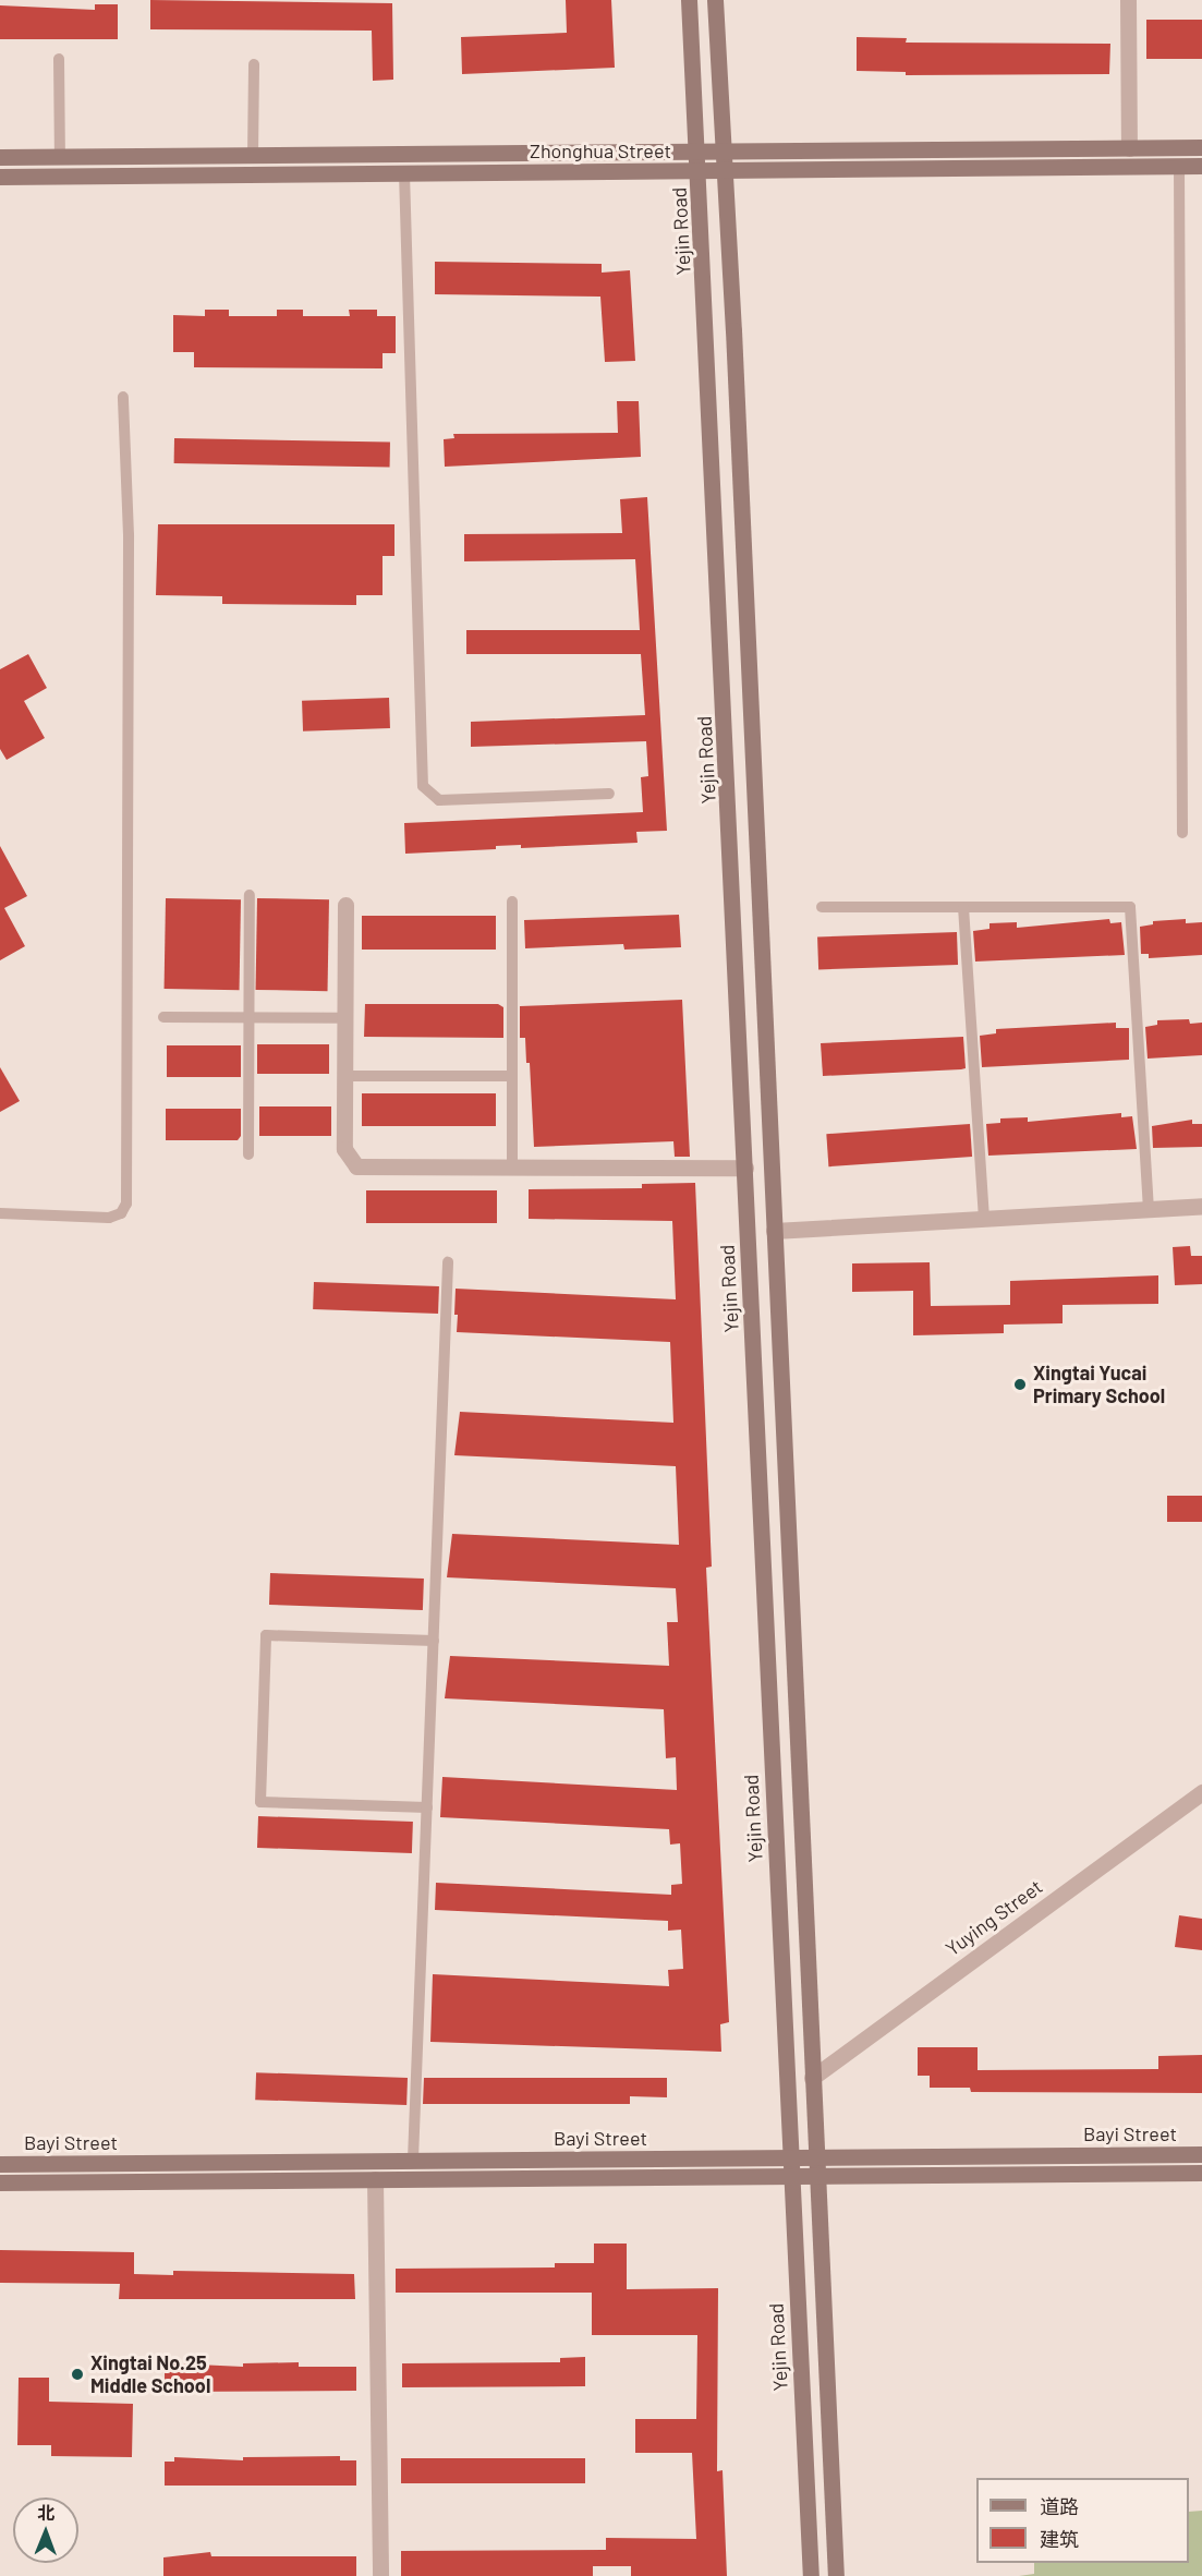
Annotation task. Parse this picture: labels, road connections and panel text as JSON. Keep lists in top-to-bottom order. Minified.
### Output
{"streets":{"street":["Zhonghua Street","Yejin Road","Yuying Street","Bayi Street"]},"crossings":[["Zhonghua Street","Yejin Road"],["Yejin Road","Bayi Street"]],"places":["Xingtai Yucai Primary School","Xingtai No.25 Middle School"],"legend":["道路","建筑"],"north":"top"}
